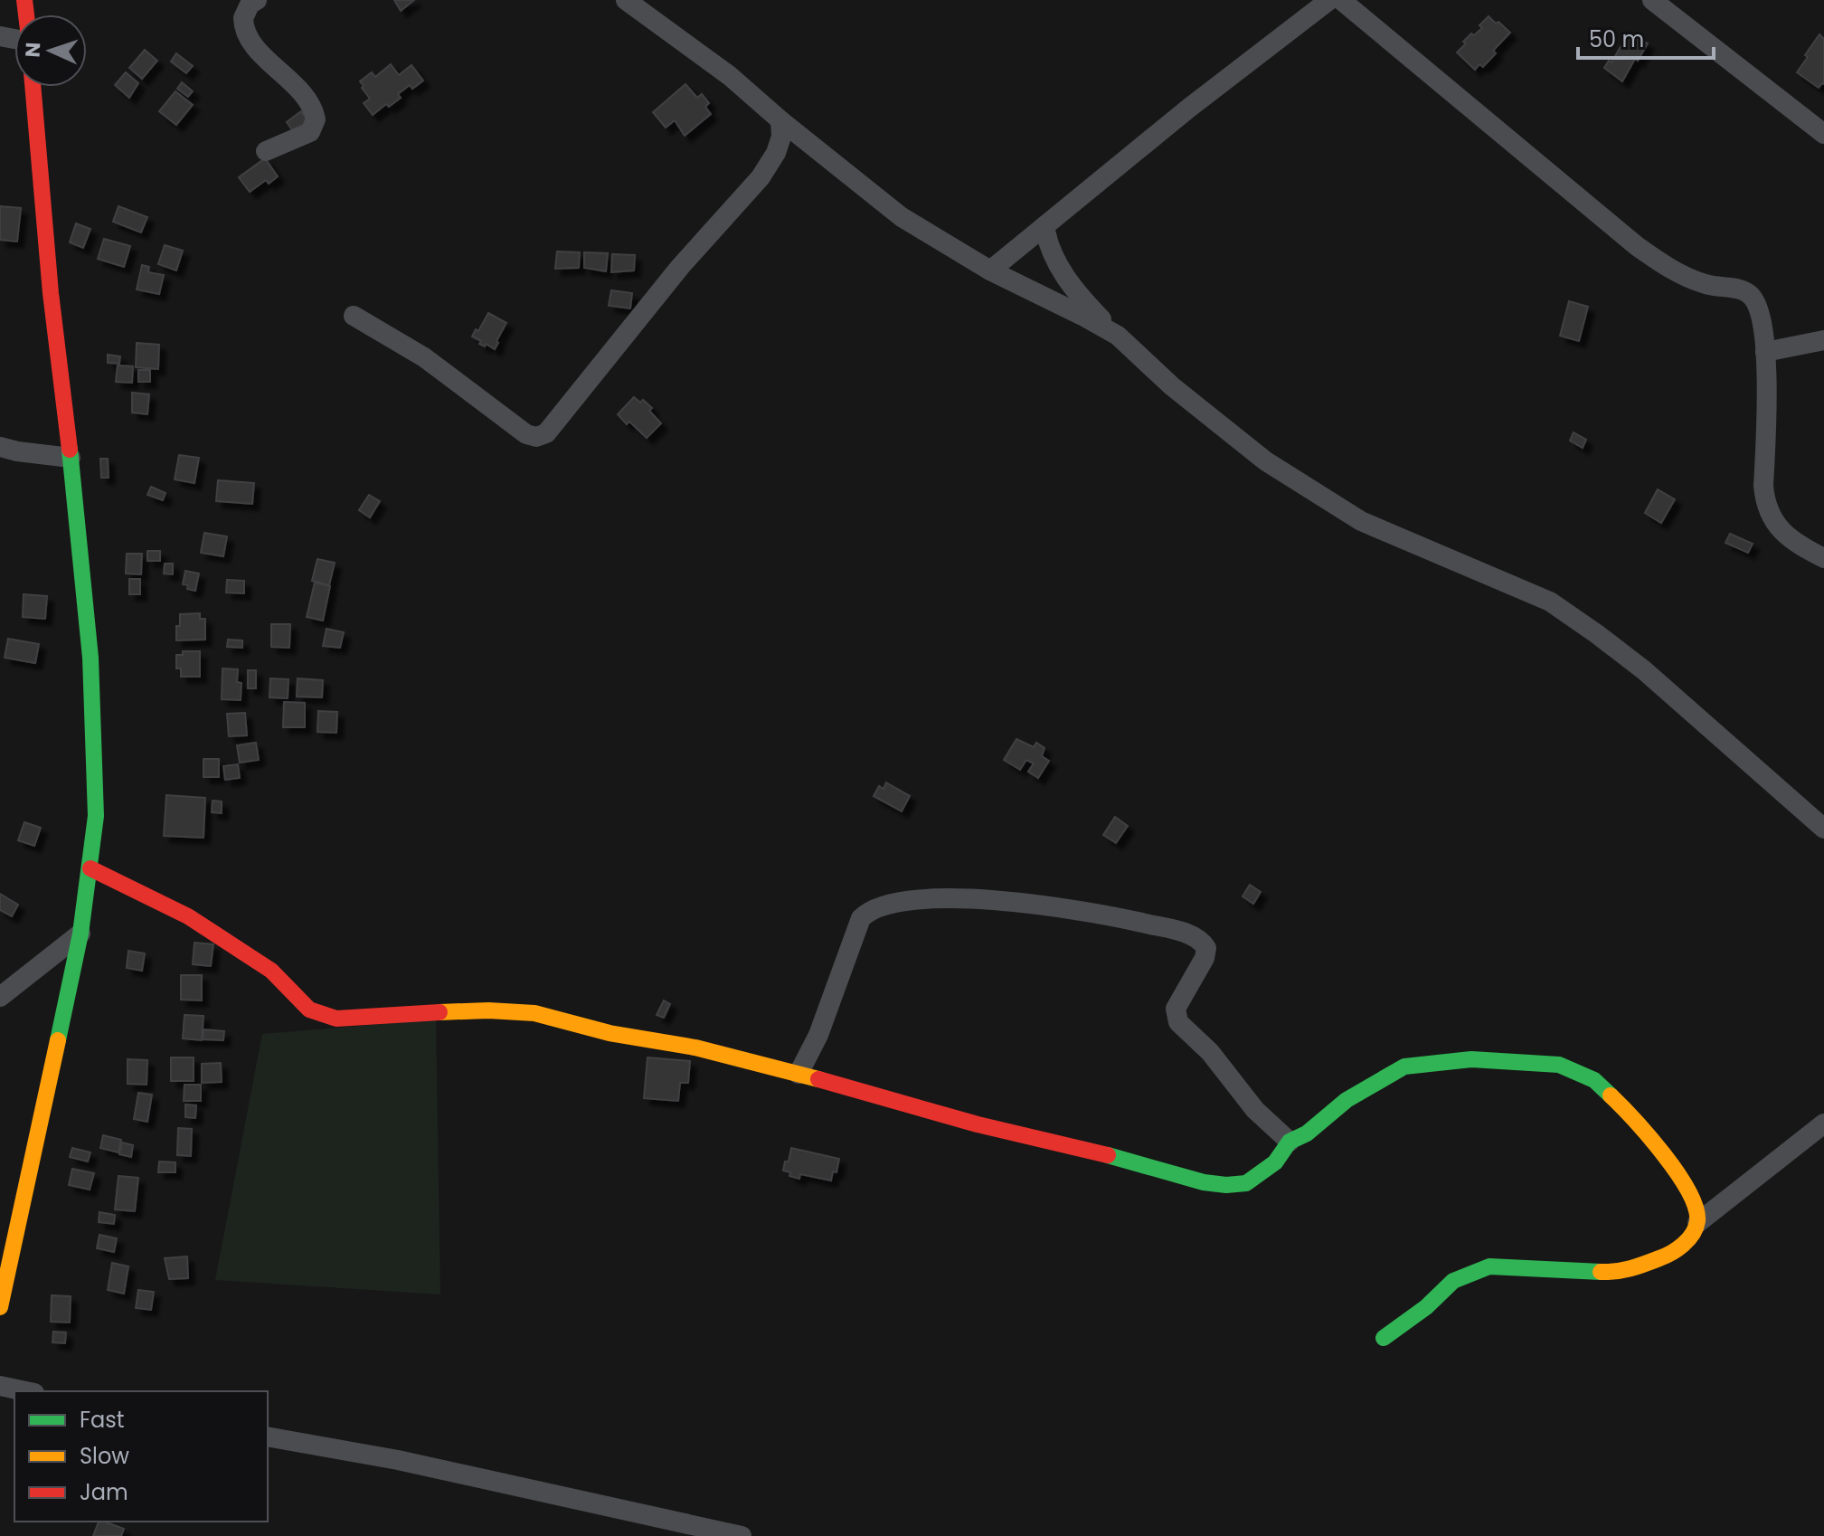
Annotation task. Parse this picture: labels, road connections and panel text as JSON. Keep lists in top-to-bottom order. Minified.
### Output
{"legend":["Fast","Slow","Jam"],"scale_bar":"50 m","north":"left"}
